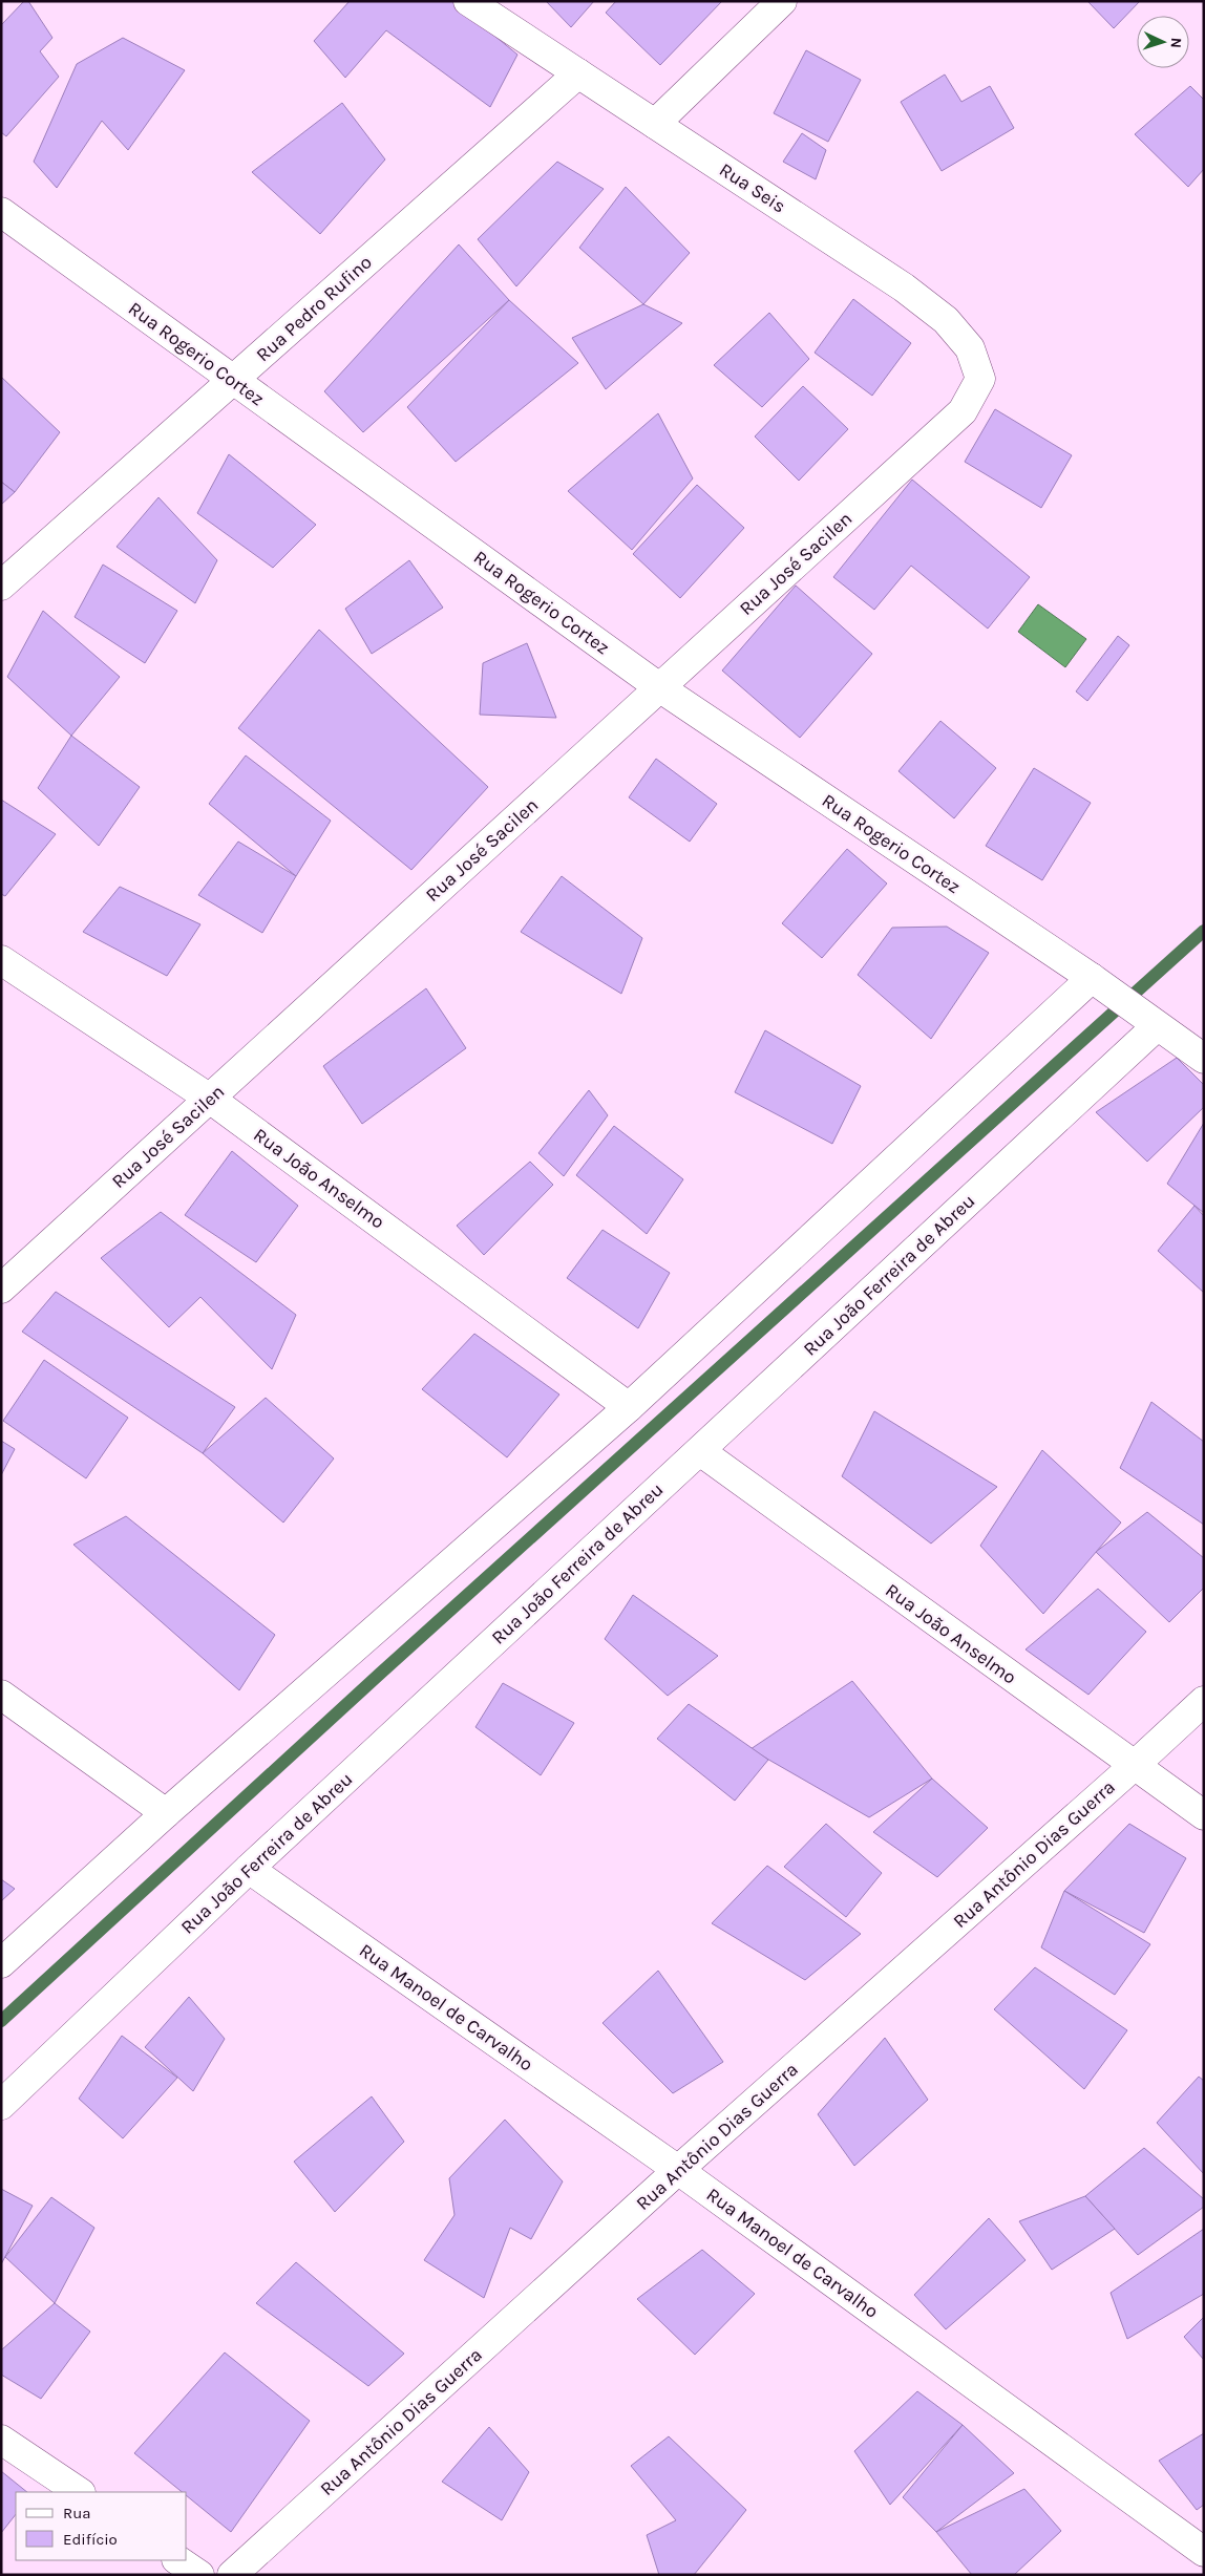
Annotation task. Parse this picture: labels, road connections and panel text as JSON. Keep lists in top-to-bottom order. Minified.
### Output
{"streets":{"street":["Rua Seis","Rua Pedro Rufino","Rua Rogerio Cortez","Rua José Sacilen","Rua João Anselmo","Rua João Ferreira de Abreu","Rua Antônio Dias Guerra","Rua Manoel de Carvalho"]},"crossings":[["Rua Seis","Rua Pedro Rufino"],["Rua Seis","Rua José Sacilen"],["Rua Pedro Rufino","Rua Rogerio Cortez"],["Rua Rogerio Cortez","Rua José Sacilen"],["Rua Rogerio Cortez","Rua João Ferreira de Abreu"],["Rua José Sacilen","Rua João Anselmo"],["Rua João Anselmo","Rua João Ferreira de Abreu"],["Rua João Anselmo","Rua Antônio Dias Guerra"],["Rua João Ferreira de Abreu","Rua Manoel de Carvalho"],["Rua Antônio Dias Guerra","Rua Manoel de Carvalho"]],"legend":["Rua","Edifício"],"north":"right"}
